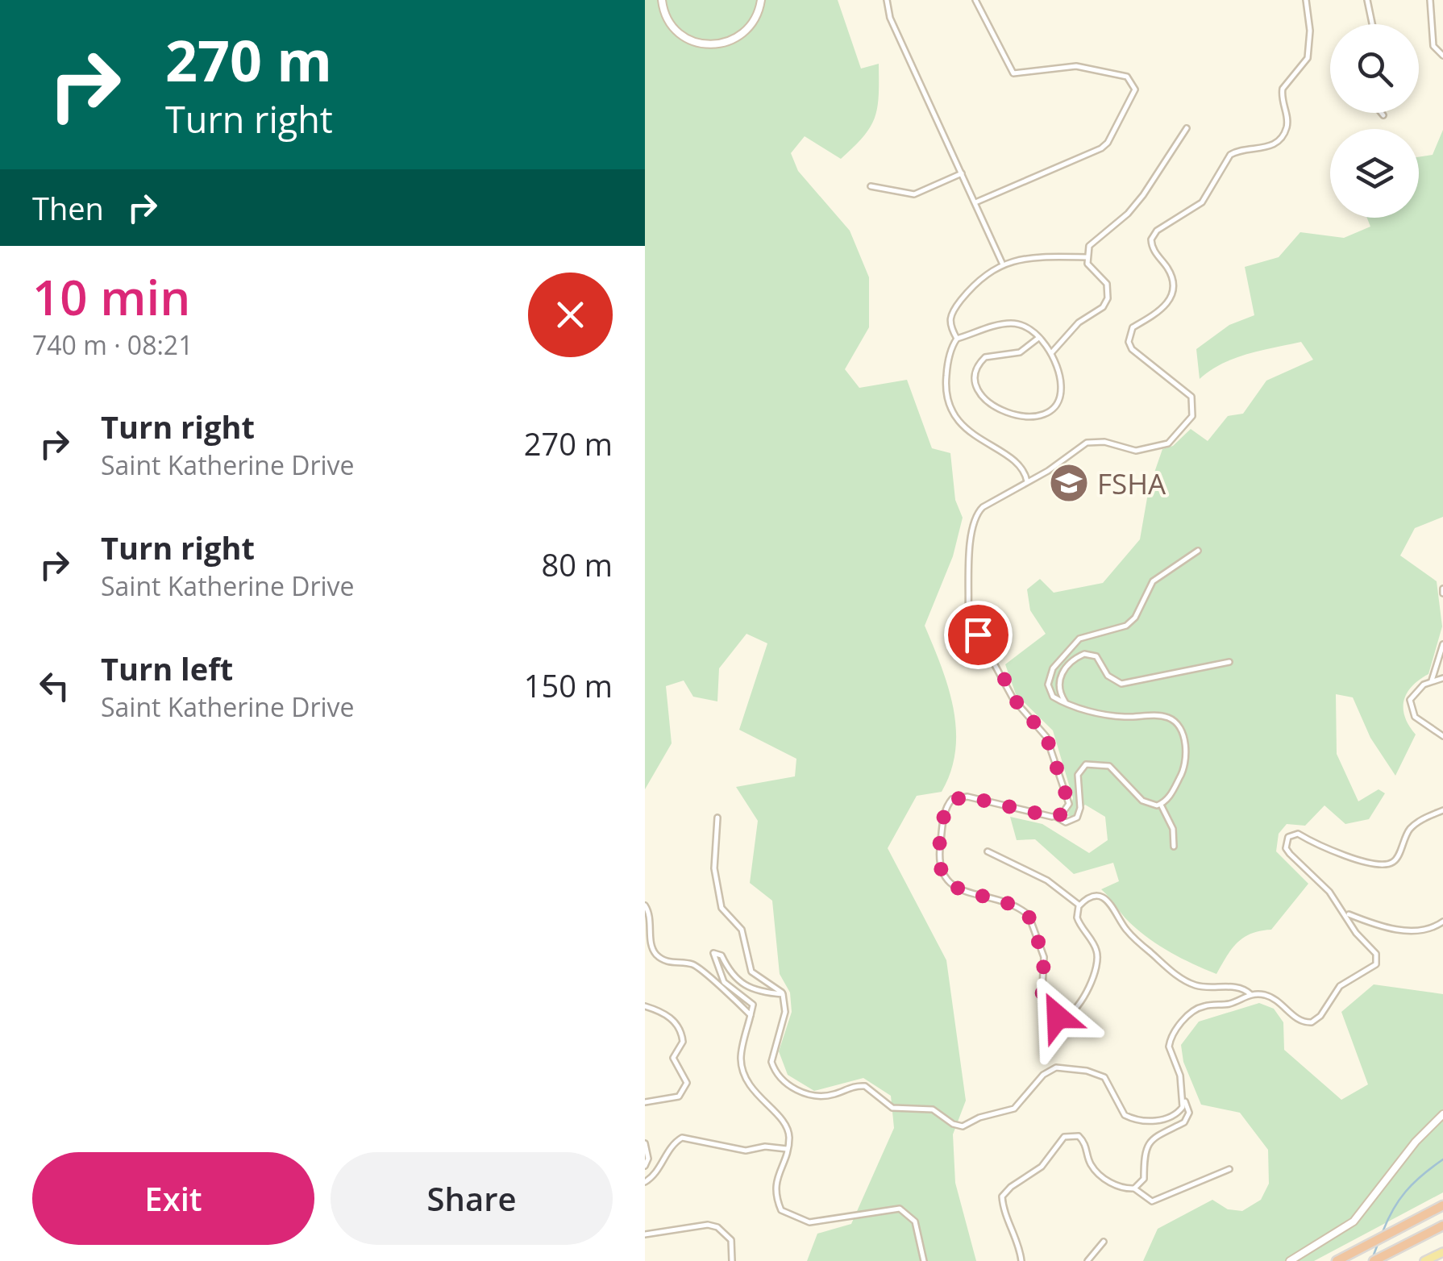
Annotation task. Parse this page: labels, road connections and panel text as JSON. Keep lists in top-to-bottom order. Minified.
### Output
{"places":{"school or university":["FSHA"]},"page":{"turn":["270 m","Turn right"],"then":"Then","heading":["10 min","740 m · 08:21"],"list":[{"name":"Turn right","note":"Saint Katherine Drive","value":"270 m"},{"name":"Turn right","note":"Saint Katherine Drive","value":"80 m"},{"name":"Turn left","note":"Saint Katherine Drive","value":"150 m"}],"buttons":["Exit","Share"]}}
